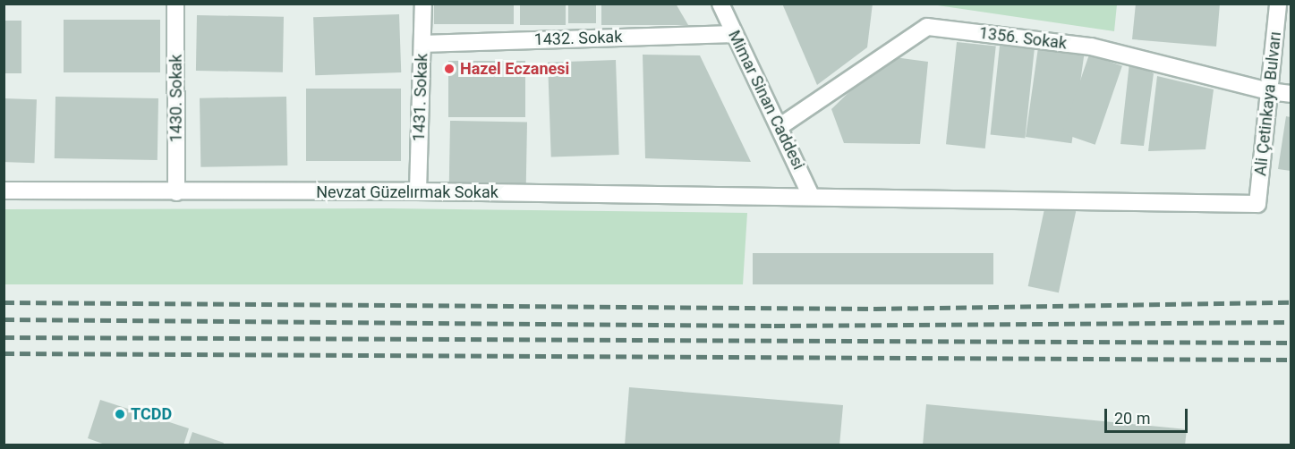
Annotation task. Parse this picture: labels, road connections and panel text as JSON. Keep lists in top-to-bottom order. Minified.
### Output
{"streets":{"street":["1432. Sokak","1356. Sokak","1431. Sokak","1430. Sokak","Mimar Sinan Caddesi","Ali Çetinkaya Bulvarı","Nevzat Güzelırmak Sokak"]},"crossings":[["1432. Sokak","1431. Sokak"],["1432. Sokak","Mimar Sinan Caddesi"],["1356. Sokak","Mimar Sinan Caddesi"],["1356. Sokak","Ali Çetinkaya Bulvarı"],["1431. Sokak","Nevzat Güzelırmak Sokak"],["1430. Sokak","Nevzat Güzelırmak Sokak"],["Mimar Sinan Caddesi","Nevzat Güzelırmak Sokak"],["Ali Çetinkaya Bulvarı","Nevzat Güzelırmak Sokak"]],"places":["Hazel Eczanesi","TCDD"],"scale_bar":"20 m"}
